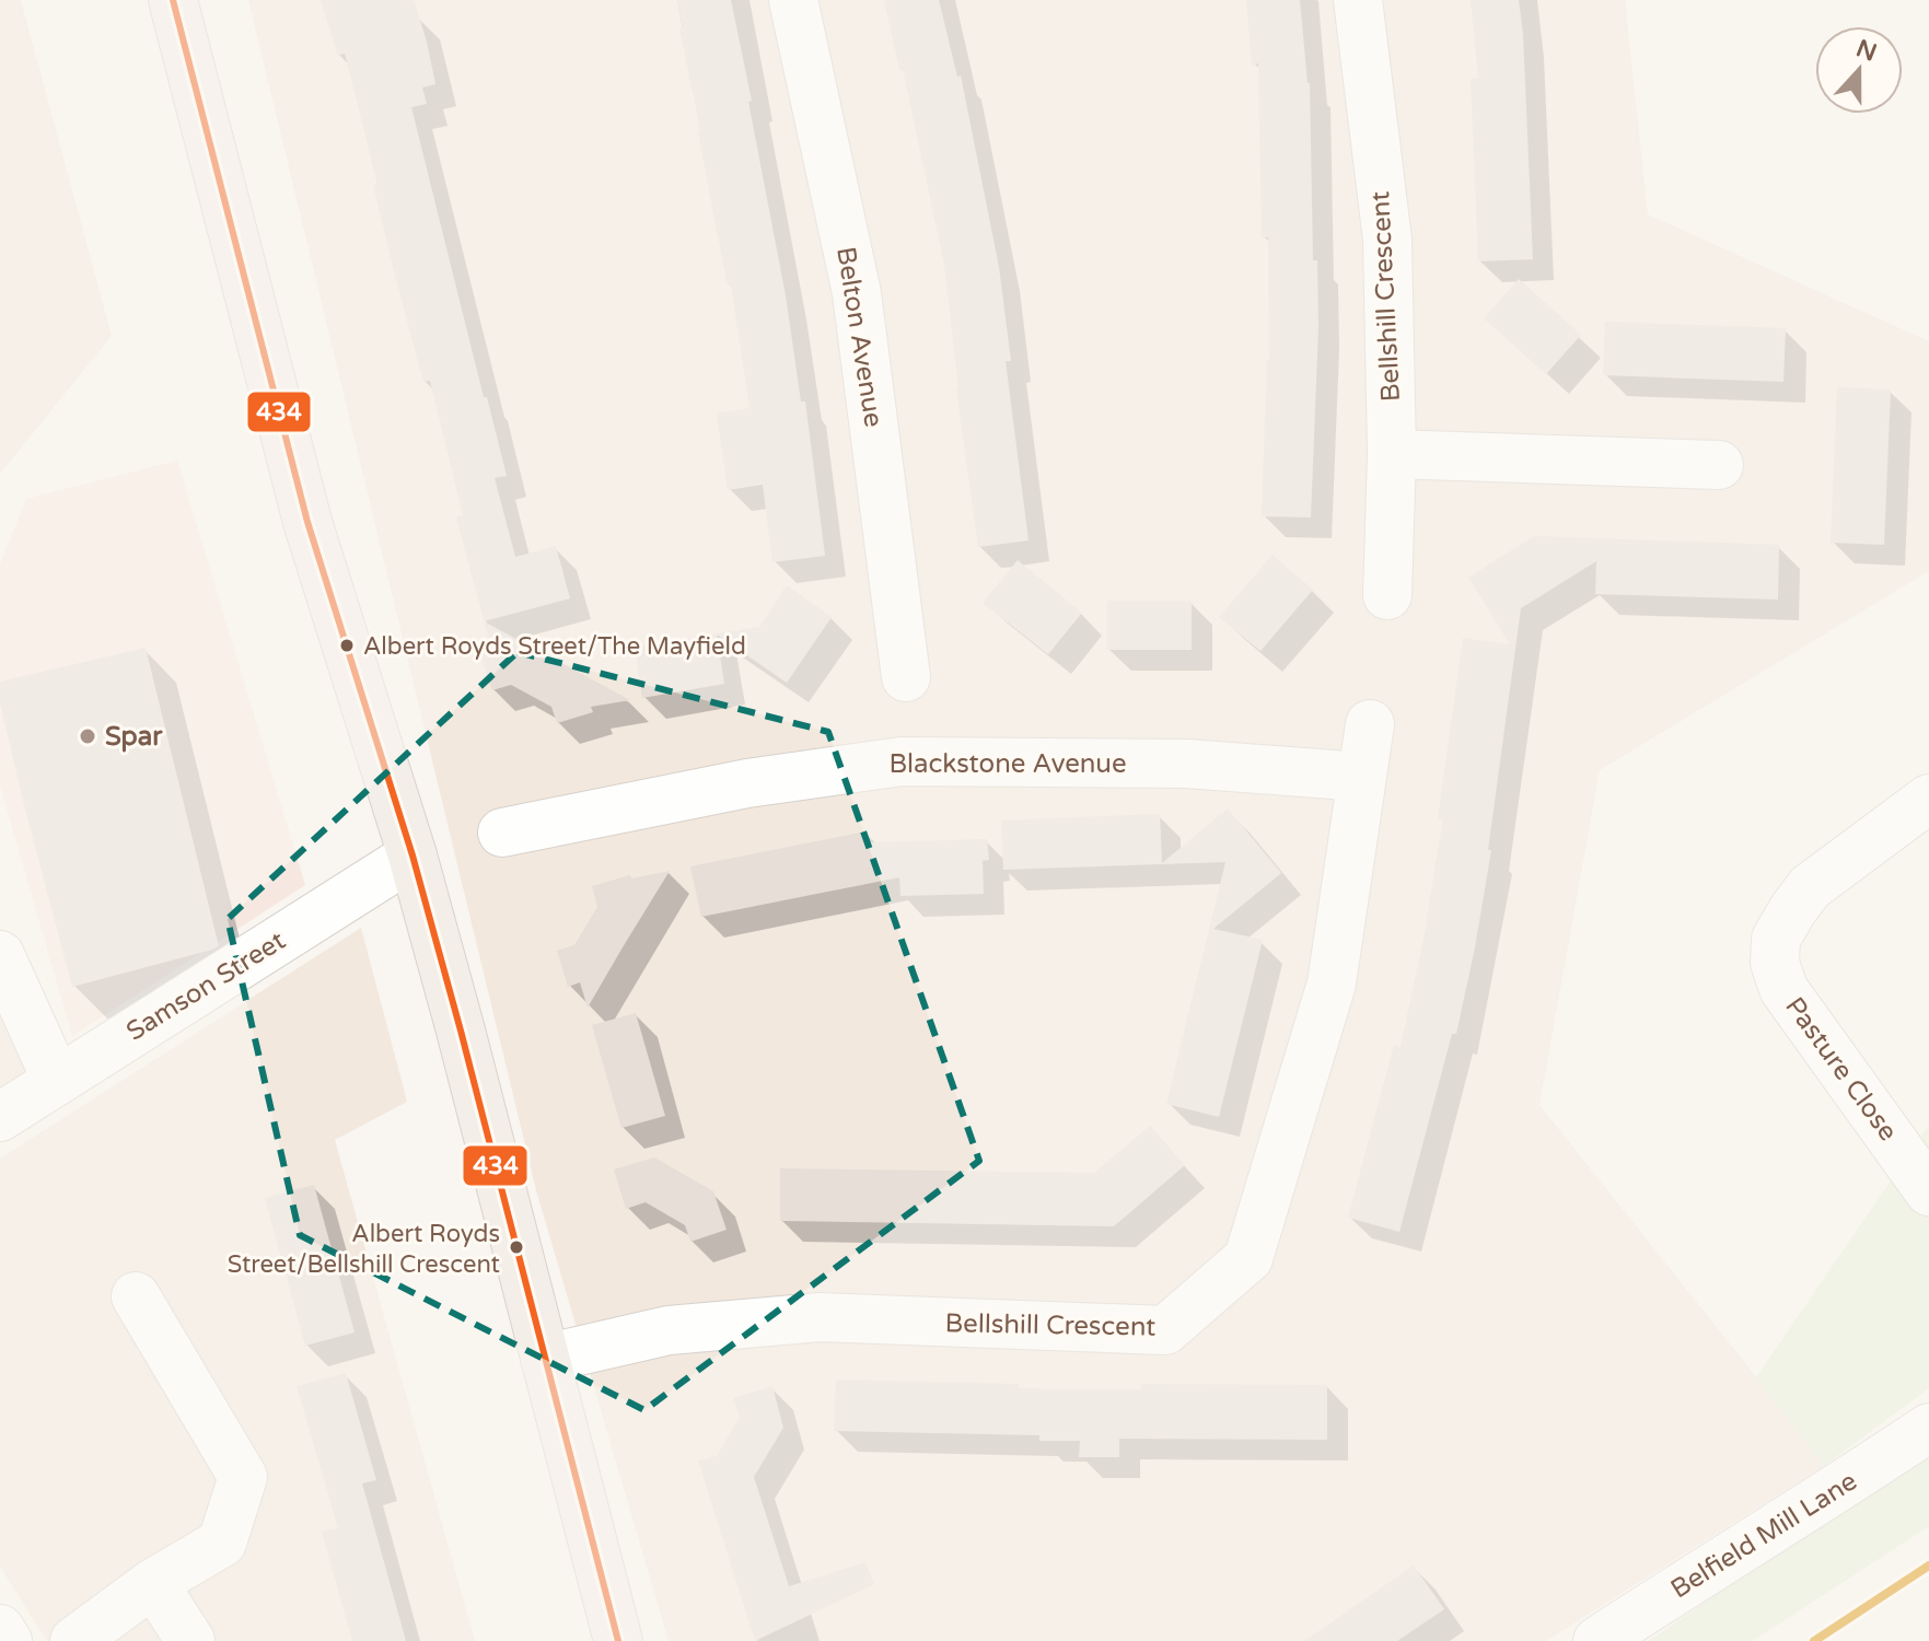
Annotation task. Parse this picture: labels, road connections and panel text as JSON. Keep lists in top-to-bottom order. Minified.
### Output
{"streets":{"street":["Bellshill Crescent","Belton Avenue","Blackstone Avenue","Samson Street","Pasture Close","Belfield Mill Lane"]},"crossings":[["Bellshill Crescent","Blackstone Avenue"]],"places":["Albert Royds Street/The Mayfield","Spar","Albert Royds Street/Bellshill Crescent"],"lines":["transit line 434"],"north":"top"}
